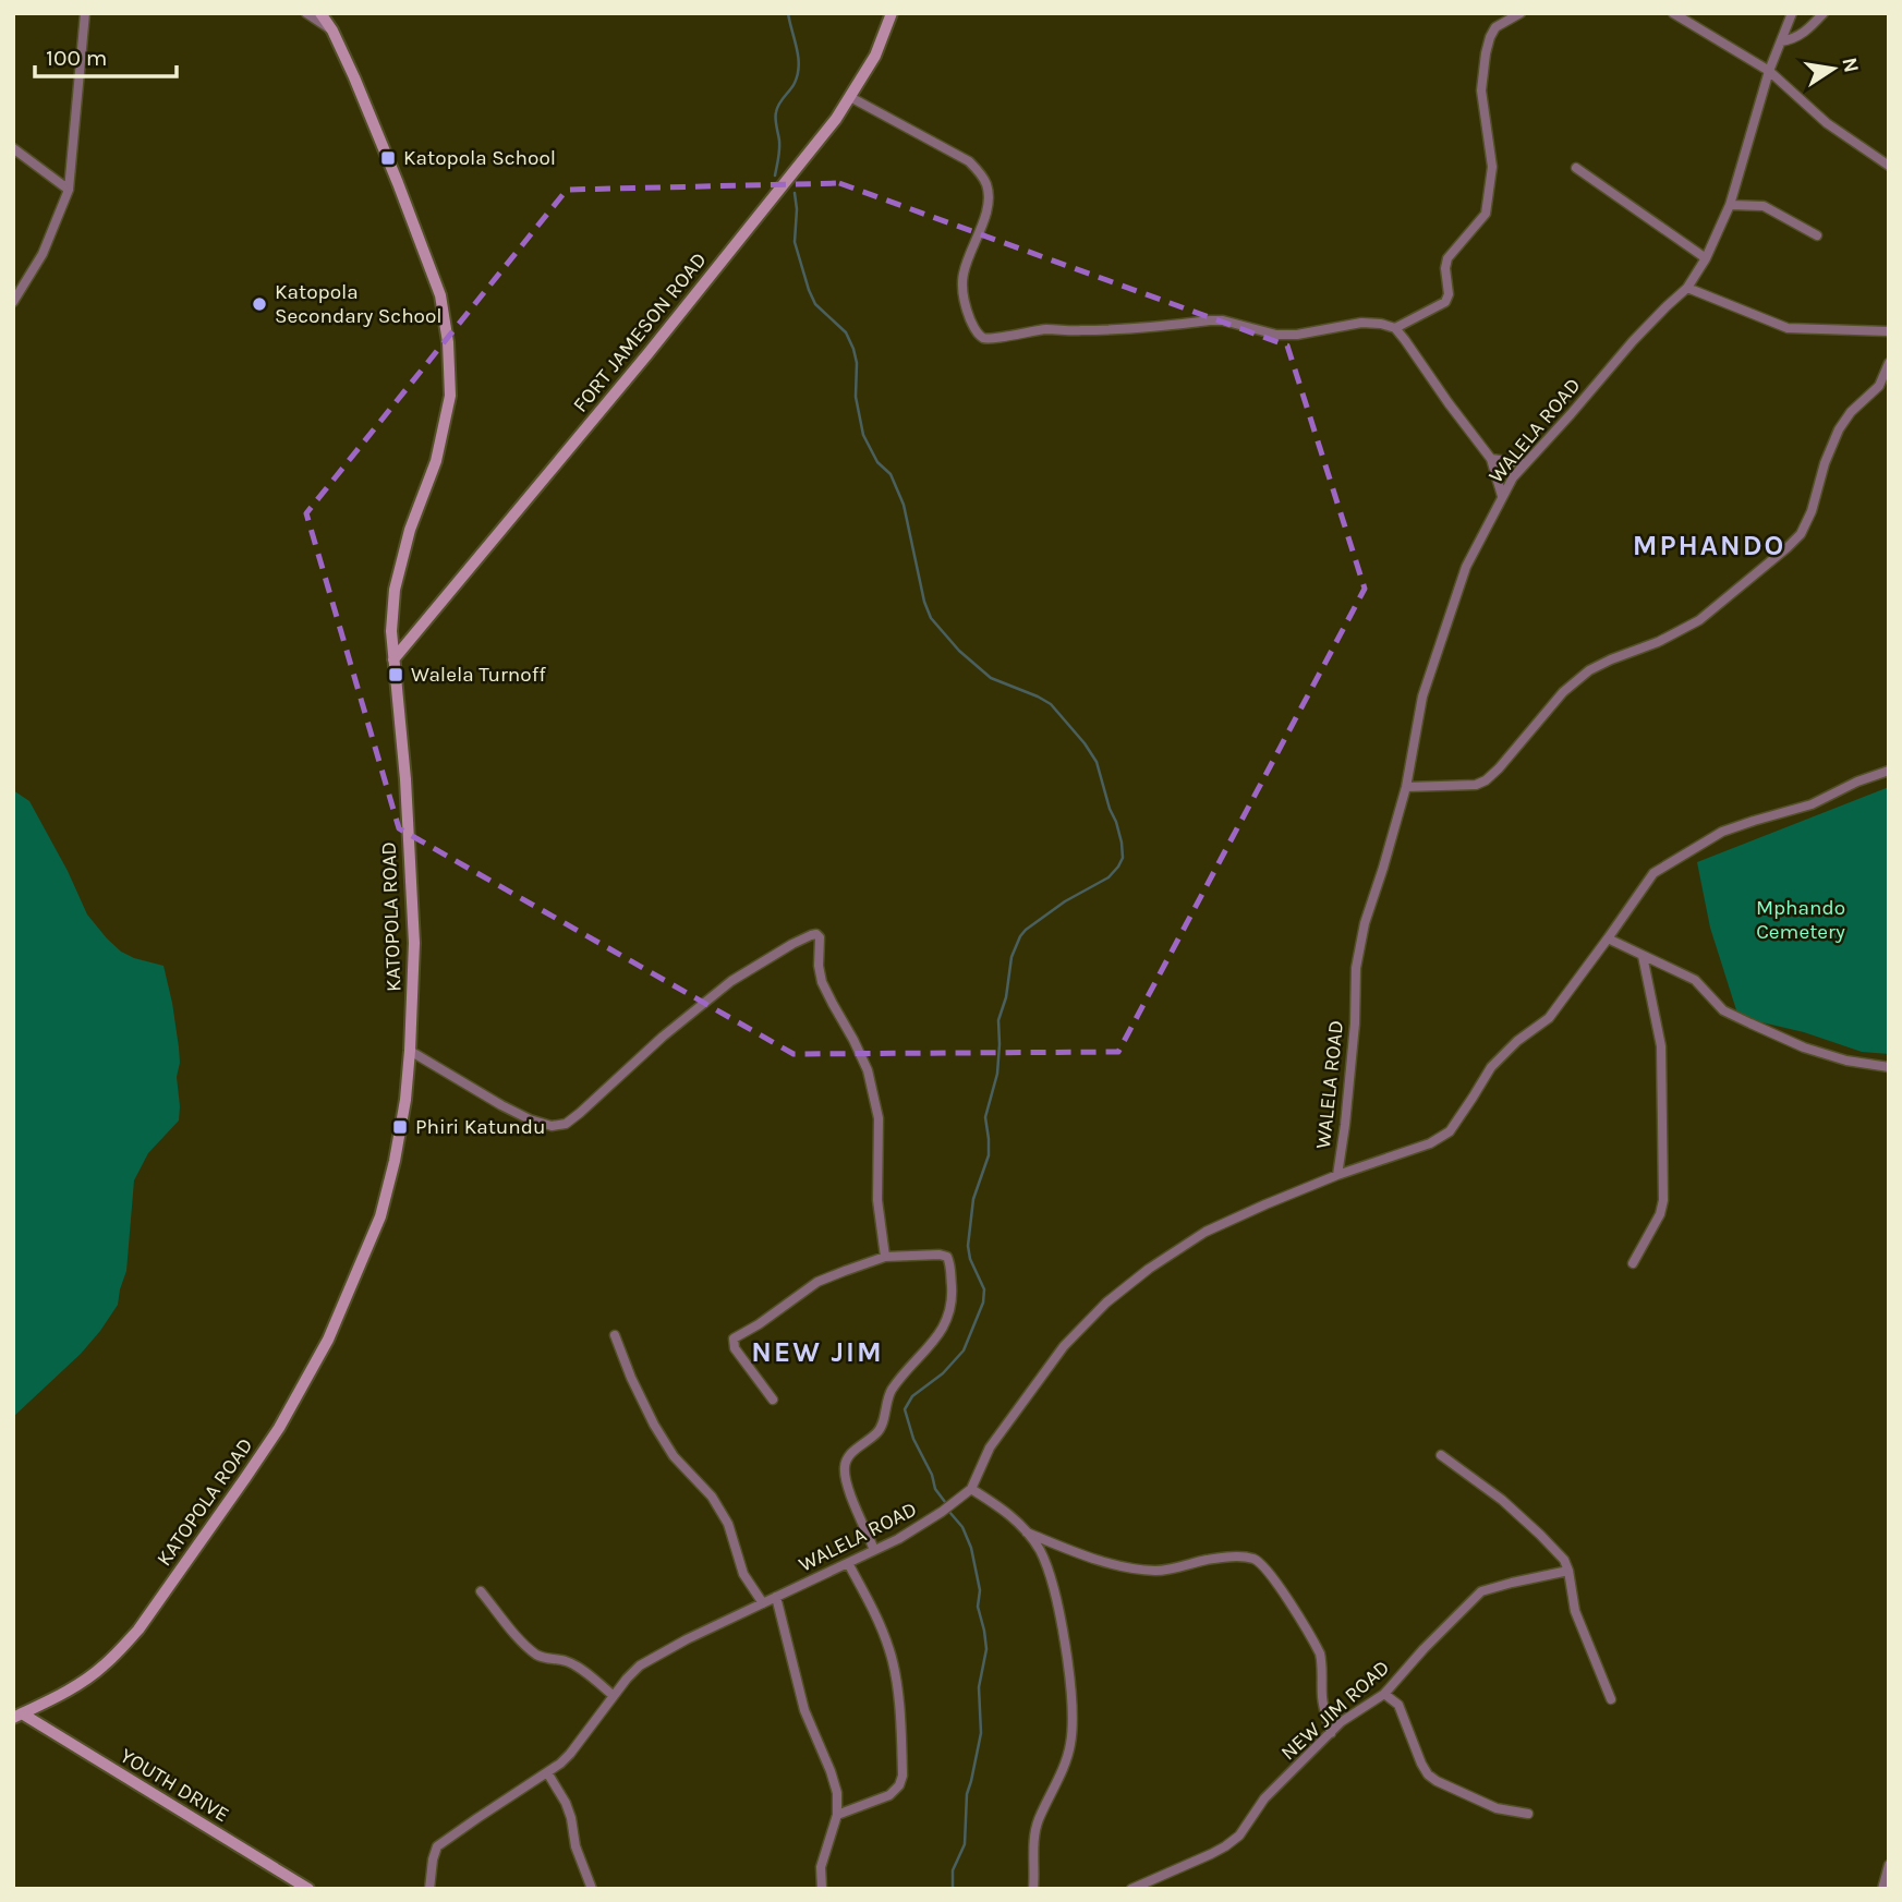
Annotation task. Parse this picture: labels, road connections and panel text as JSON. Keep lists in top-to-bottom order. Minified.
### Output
{"streets":{"street":["FORT JAMESON ROAD","WALELA ROAD","KATOPOLA ROAD","NEW JIM ROAD","YOUTH DRIVE"]},"crossings":[["FORT JAMESON ROAD","KATOPOLA ROAD"],["KATOPOLA ROAD","YOUTH DRIVE"]],"districts":["MPHANDO","NEW JIM"],"parks":["Mphando Cemetery"],"places":{"transit":["Katopola School","Walela Turnoff","Phiri Katundu"],"other":["Katopola Secondary School"]},"scale_bar":"100 m","north":"right"}
